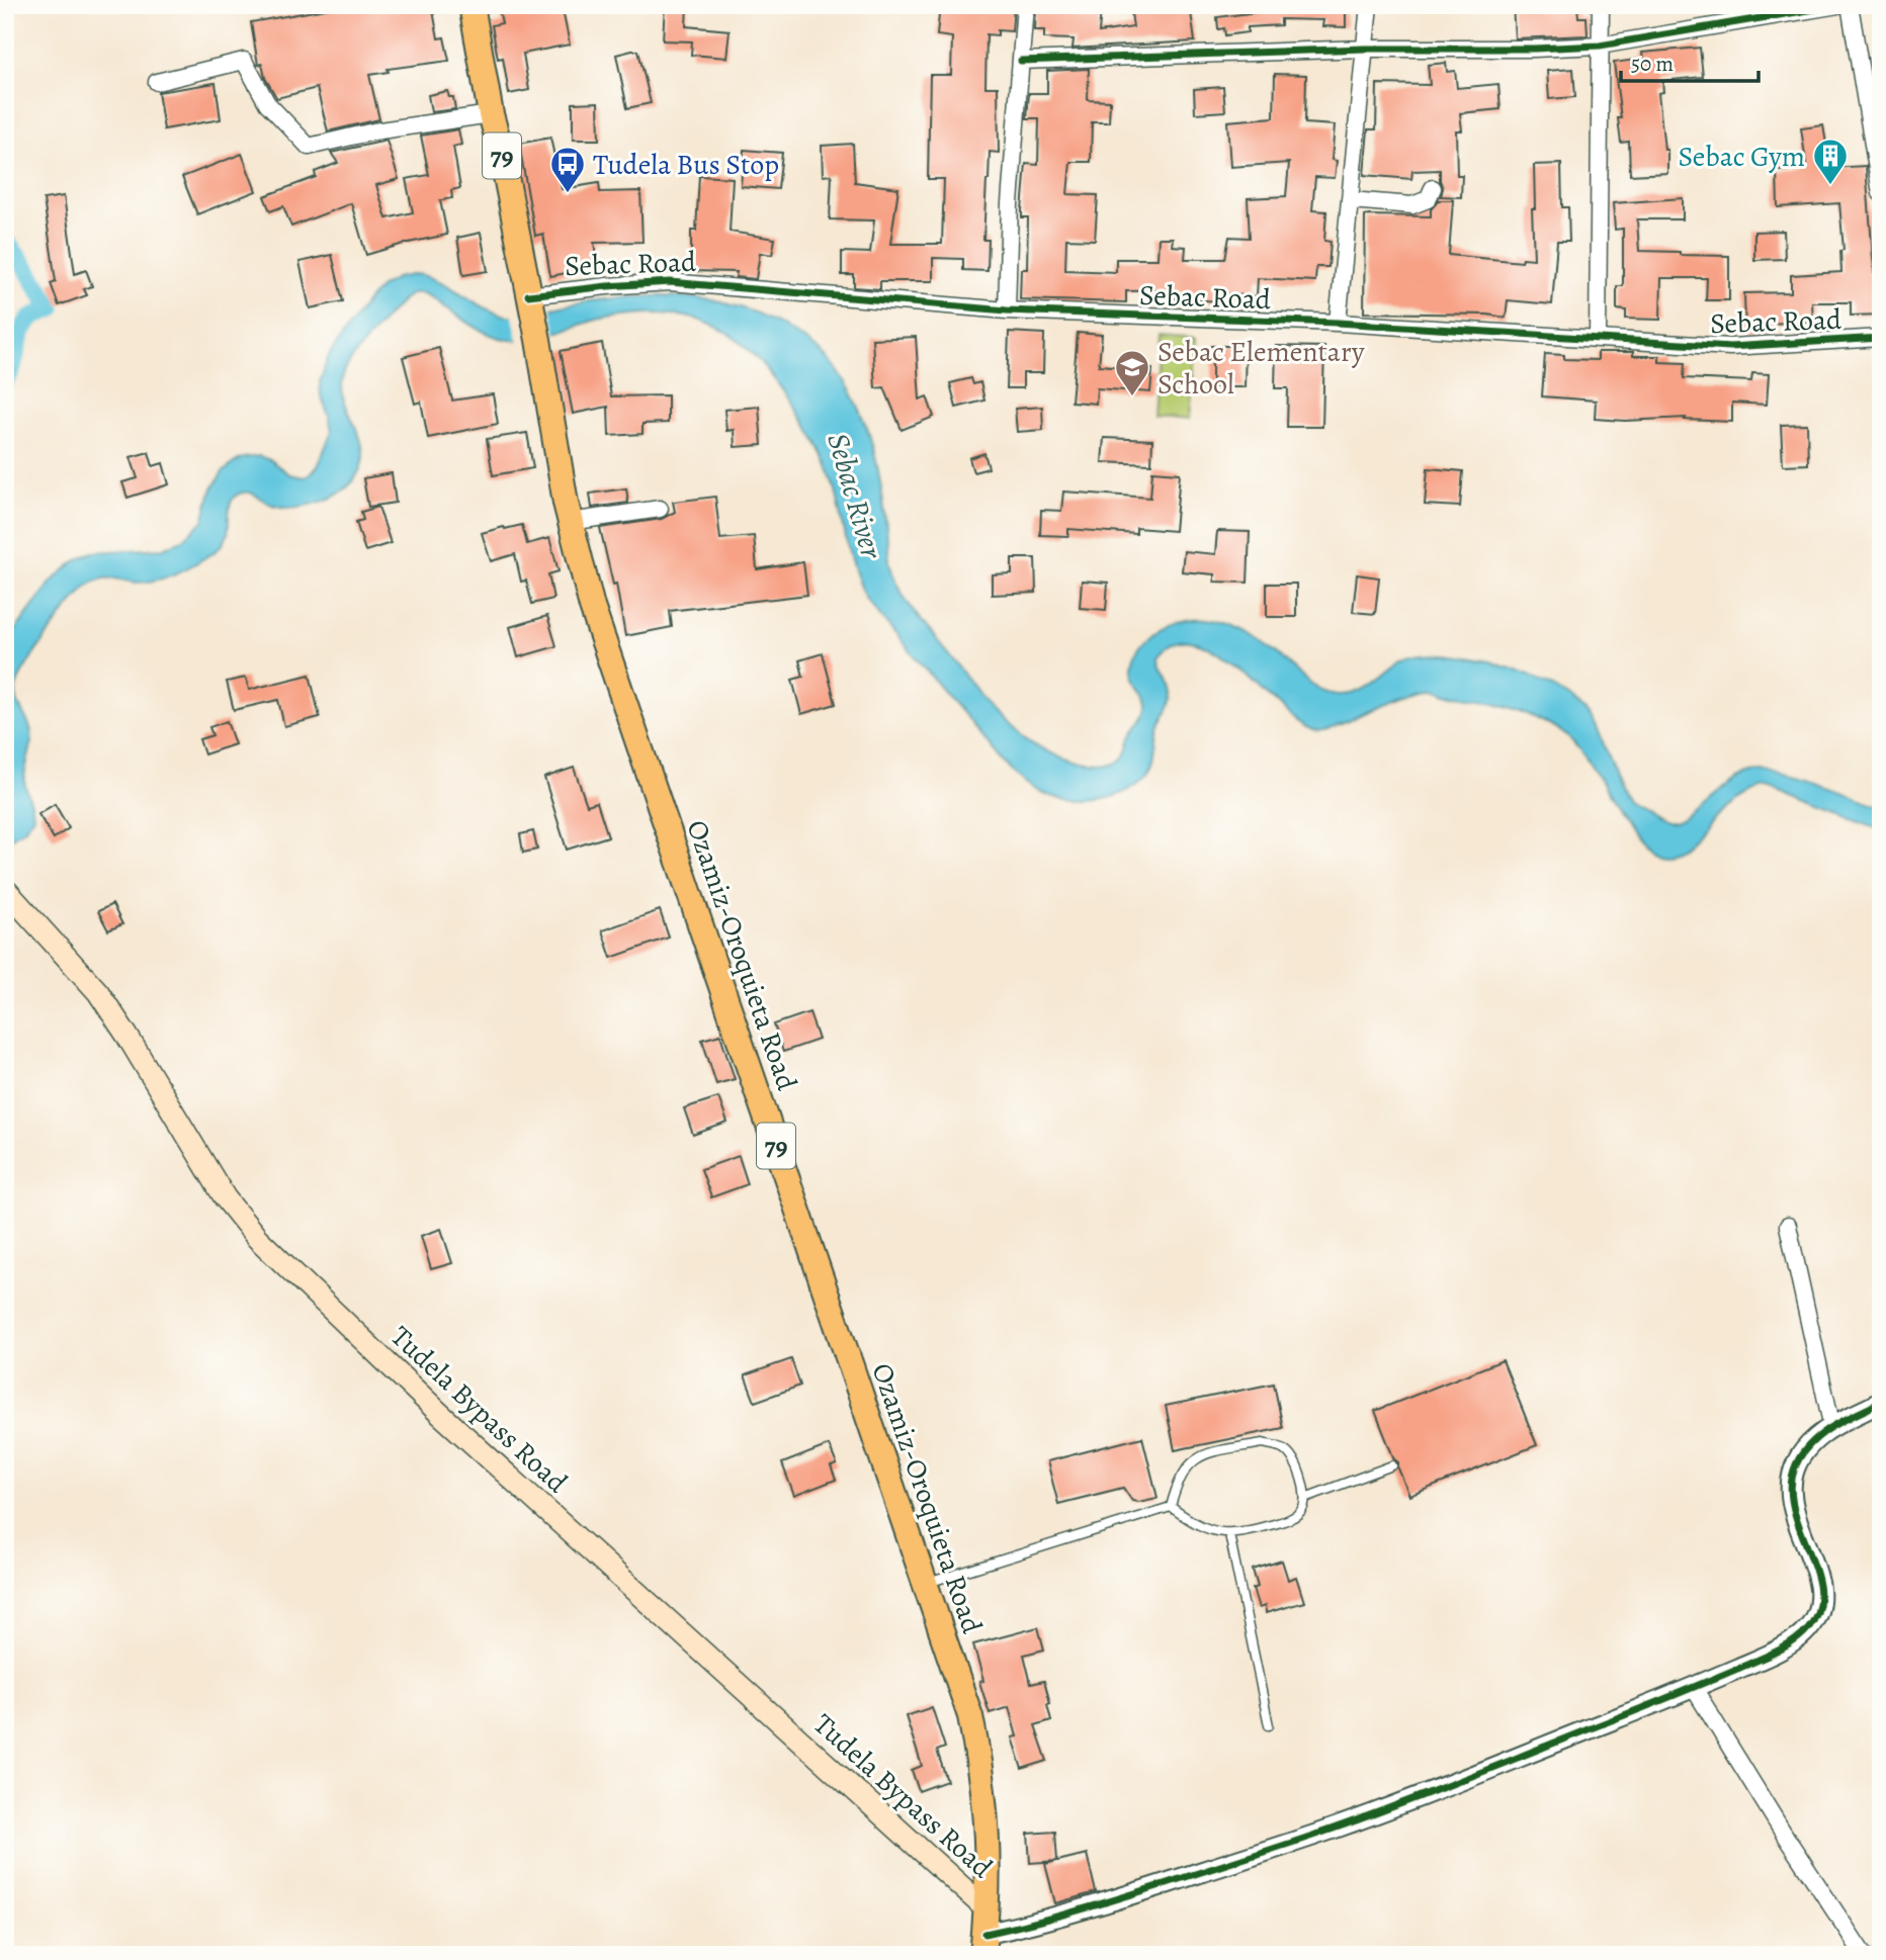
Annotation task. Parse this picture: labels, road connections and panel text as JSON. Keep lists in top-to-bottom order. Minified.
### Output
{"streets":{"highway":["79","Ozamiz-Oroquieta Road"],"main road":["Tudela Bypass Road"],"street":["Sebac Road"]},"crossings":[["Sebac Road","Ozamiz-Oroquieta Road"],["Ozamiz-Oroquieta Road","Tudela Bypass Road"]],"water":["Sebac River"],"places":{"building":["Sebac Gym"],"bus stop":["Tudela Bus Stop"],"school or university":["Sebac Elementary School"]},"scale_bar":"50 m"}
